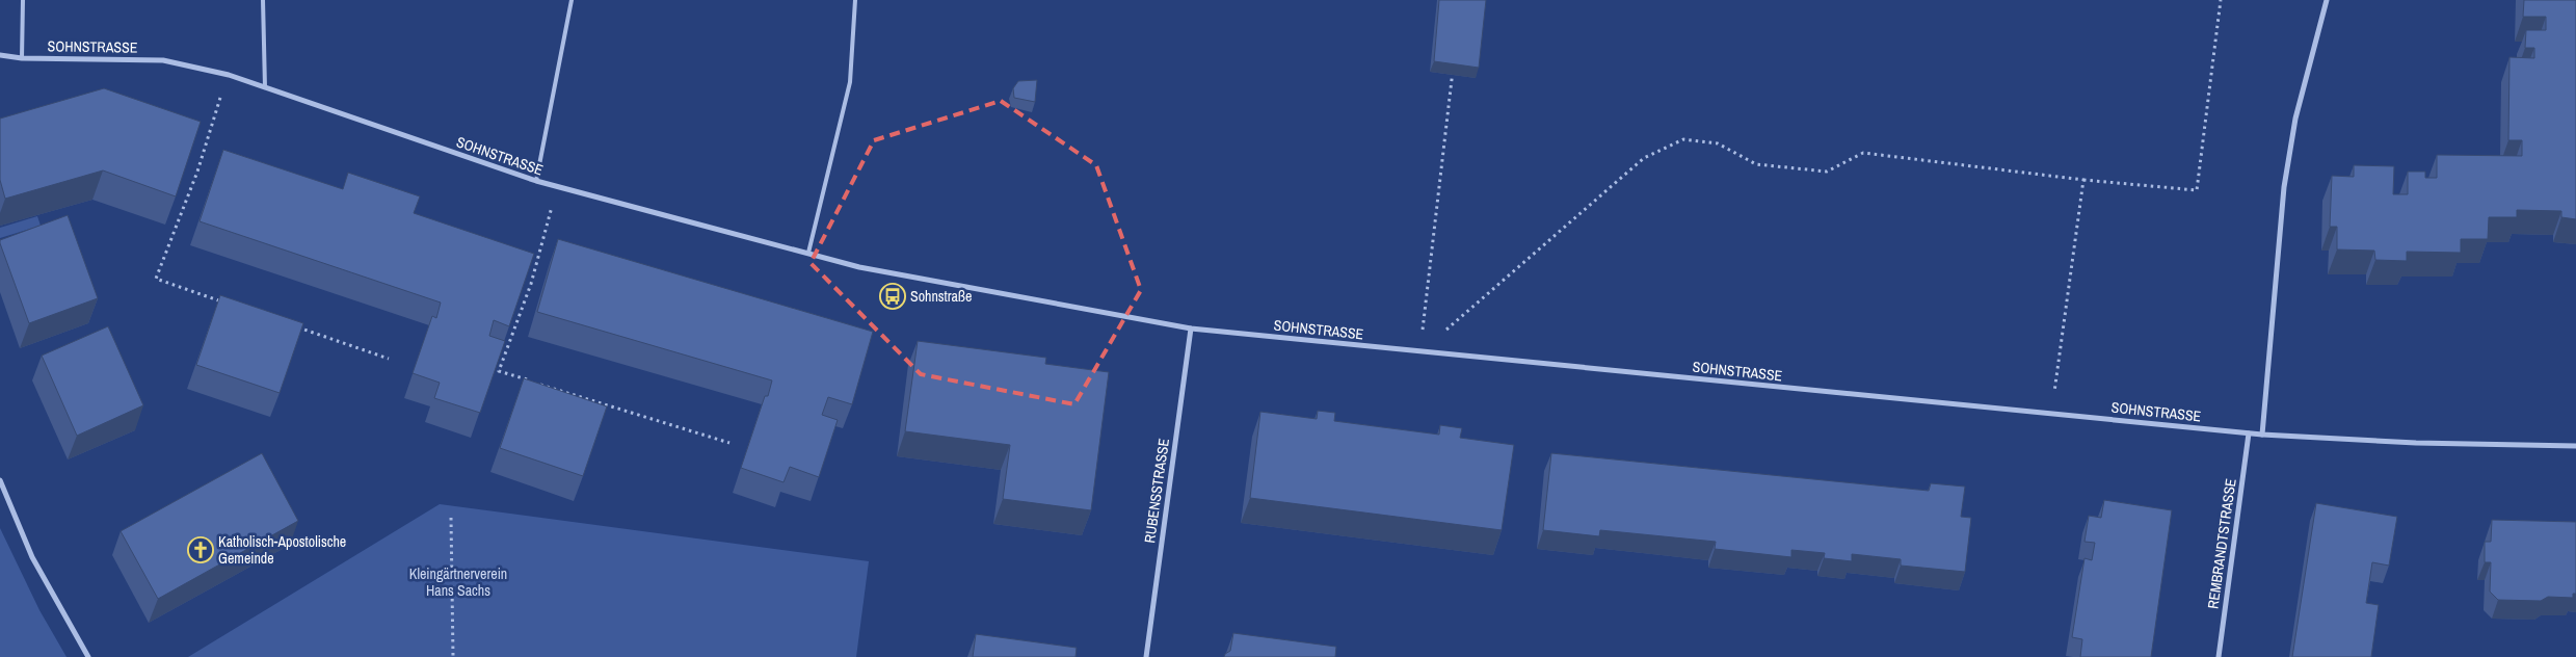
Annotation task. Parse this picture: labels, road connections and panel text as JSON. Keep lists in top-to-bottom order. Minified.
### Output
{"streets":{"street":["SOHNSTRASSE","RUBENSSTRASSE","REMBRANDTSTRASSE"]},"crossings":[["SOHNSTRASSE","RUBENSSTRASSE"],["SOHNSTRASSE","REMBRANDTSTRASSE"]],"parks":["Kleingärtnerverein Hans Sachs"],"places":{"bus stop":["Sohnstraße"],"church":["Katholisch-Apostolische Gemeinde"]}}
